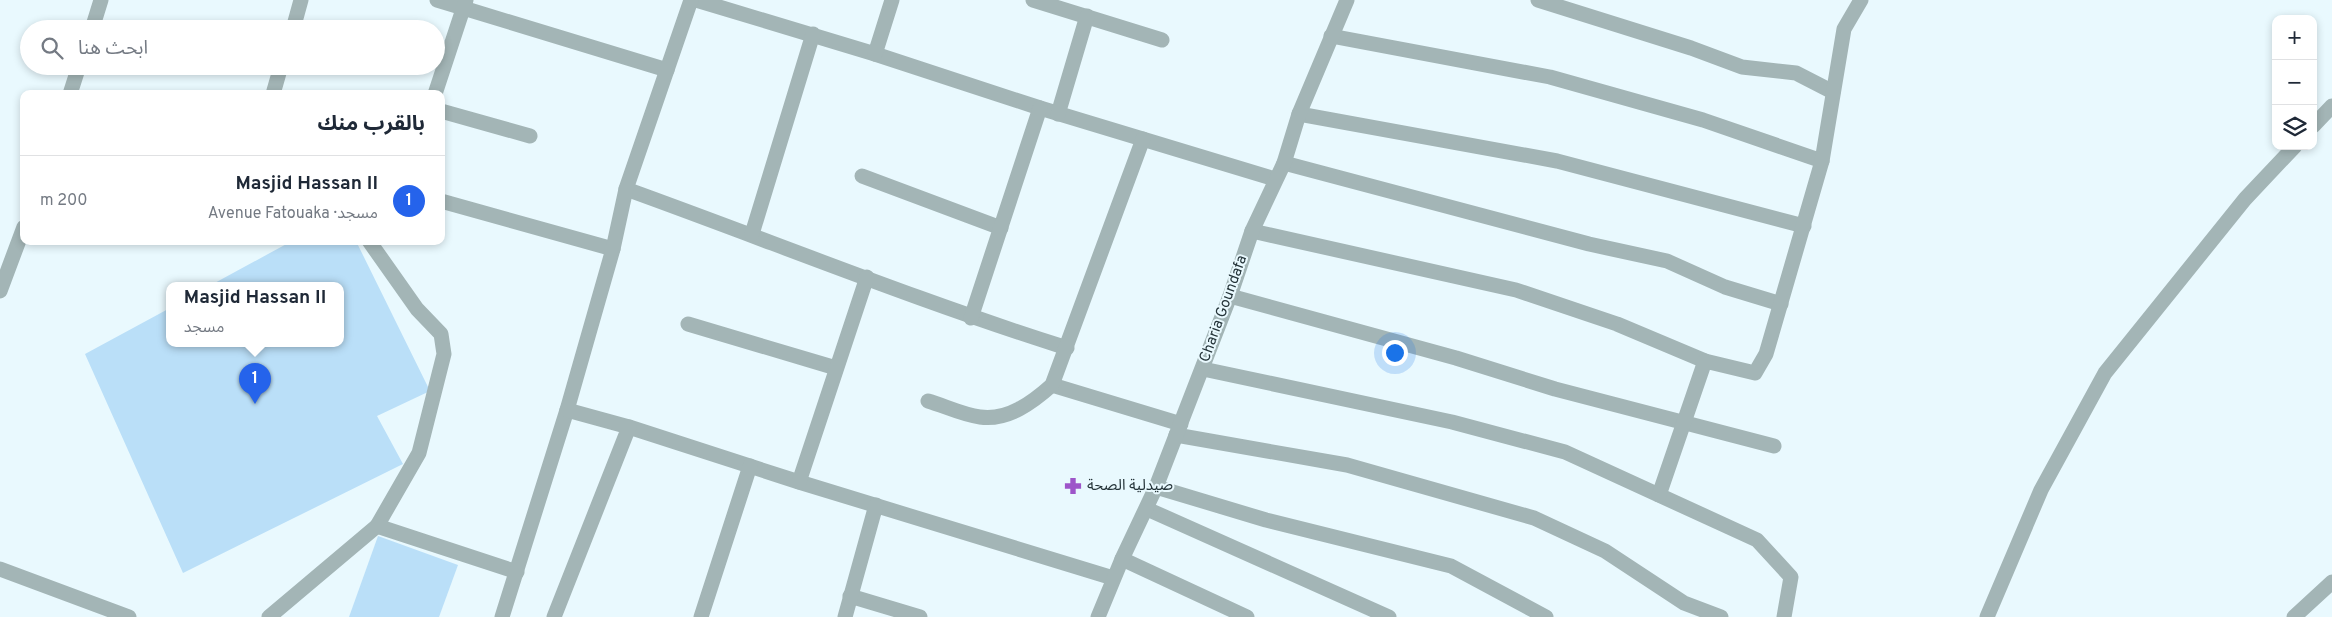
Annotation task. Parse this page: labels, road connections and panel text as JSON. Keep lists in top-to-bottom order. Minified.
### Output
{"streets":{"street":["Charia Goundafa"]},"places":{"pharmacy":["صيدلية الصحة"]},"page":{"map_buttons":["+","−"],"search":"ابحث هنا","heading":"بالقرب منك","list":[{"mark":"1","name":"Masjid Hassan II","note":"مسجد · Avenue Fatouaka","value":"200 m"}],"popup":["Masjid Hassan II","مسجد"],"pins":"1"}}
